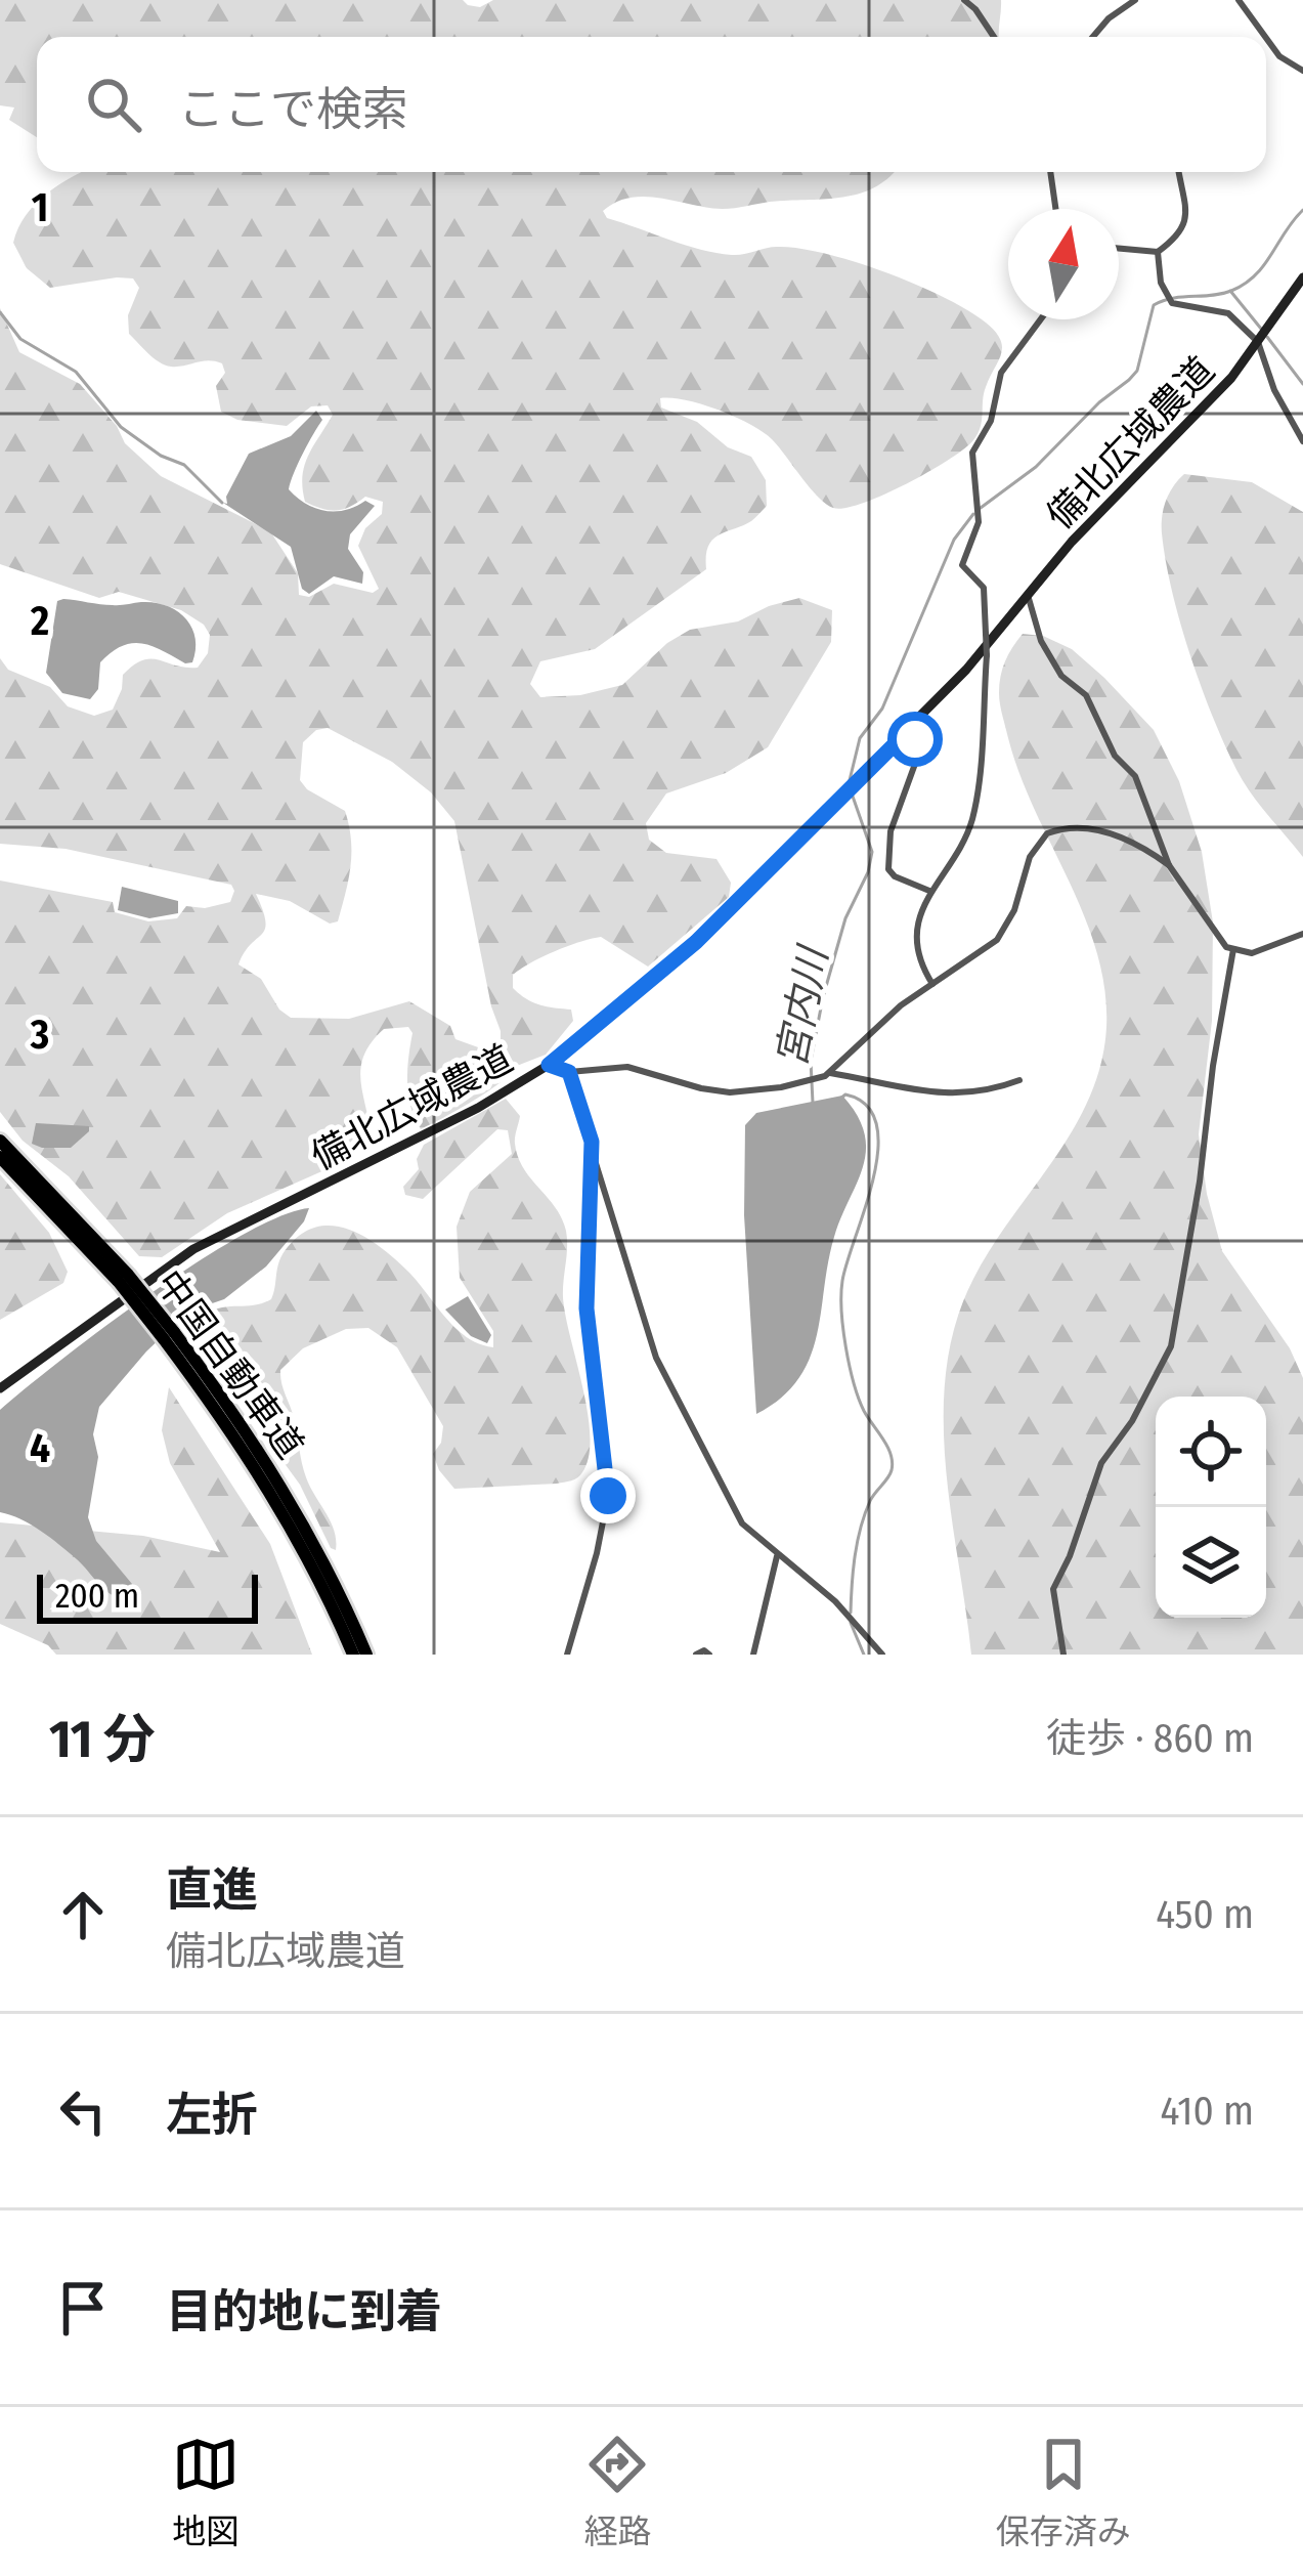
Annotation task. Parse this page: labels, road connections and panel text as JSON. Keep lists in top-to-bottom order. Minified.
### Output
{"streets":{"highway":["中国自動車道"],"street":["備北広域農道"]},"water":["宮内川"],"scale_bar":"200 m","north":"top","page":{"search":"ここで検索","scale":"200 m","heading":["11 分","徒歩 · 860 m"],"list":[["直進","備北広域農道","450 m"],["左折","410 m"],"目的地に到着"],"nav":["地図","経路","保存済み"]},"grid":{"rows":["1","2","3","4"]}}
